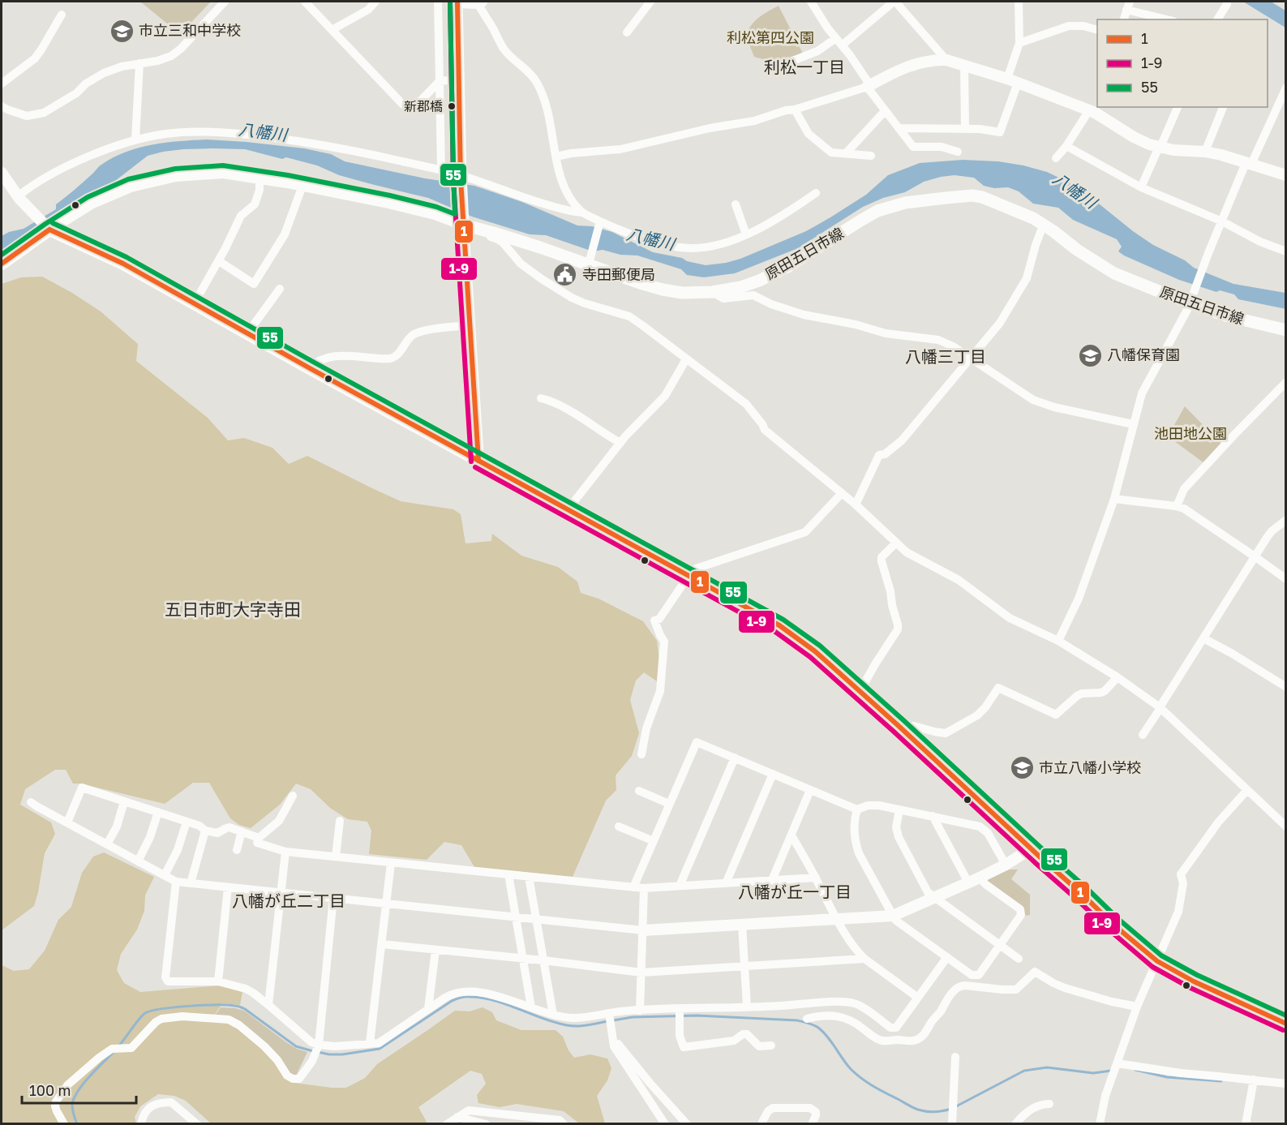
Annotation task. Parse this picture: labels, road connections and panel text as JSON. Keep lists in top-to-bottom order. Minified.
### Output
{"streets":{"main road":["原田五日市線"]},"districts":["利松一丁目","八幡三丁目","五日市町大字寺田","八幡が丘一丁目","八幡が丘二丁目"],"water":["八幡川"],"parks":["利松第四公園","池田地公園"],"places":{"school or university":["市立三和中学校","八幡保育園","市立八幡小学校"],"other":["新郡橋"],"public building":["寺田郵便局"]},"lines":["transit line 55","transit line 1","transit line 1-9"],"legend":["1","1-9","55"],"scale_bar":"100 m"}
